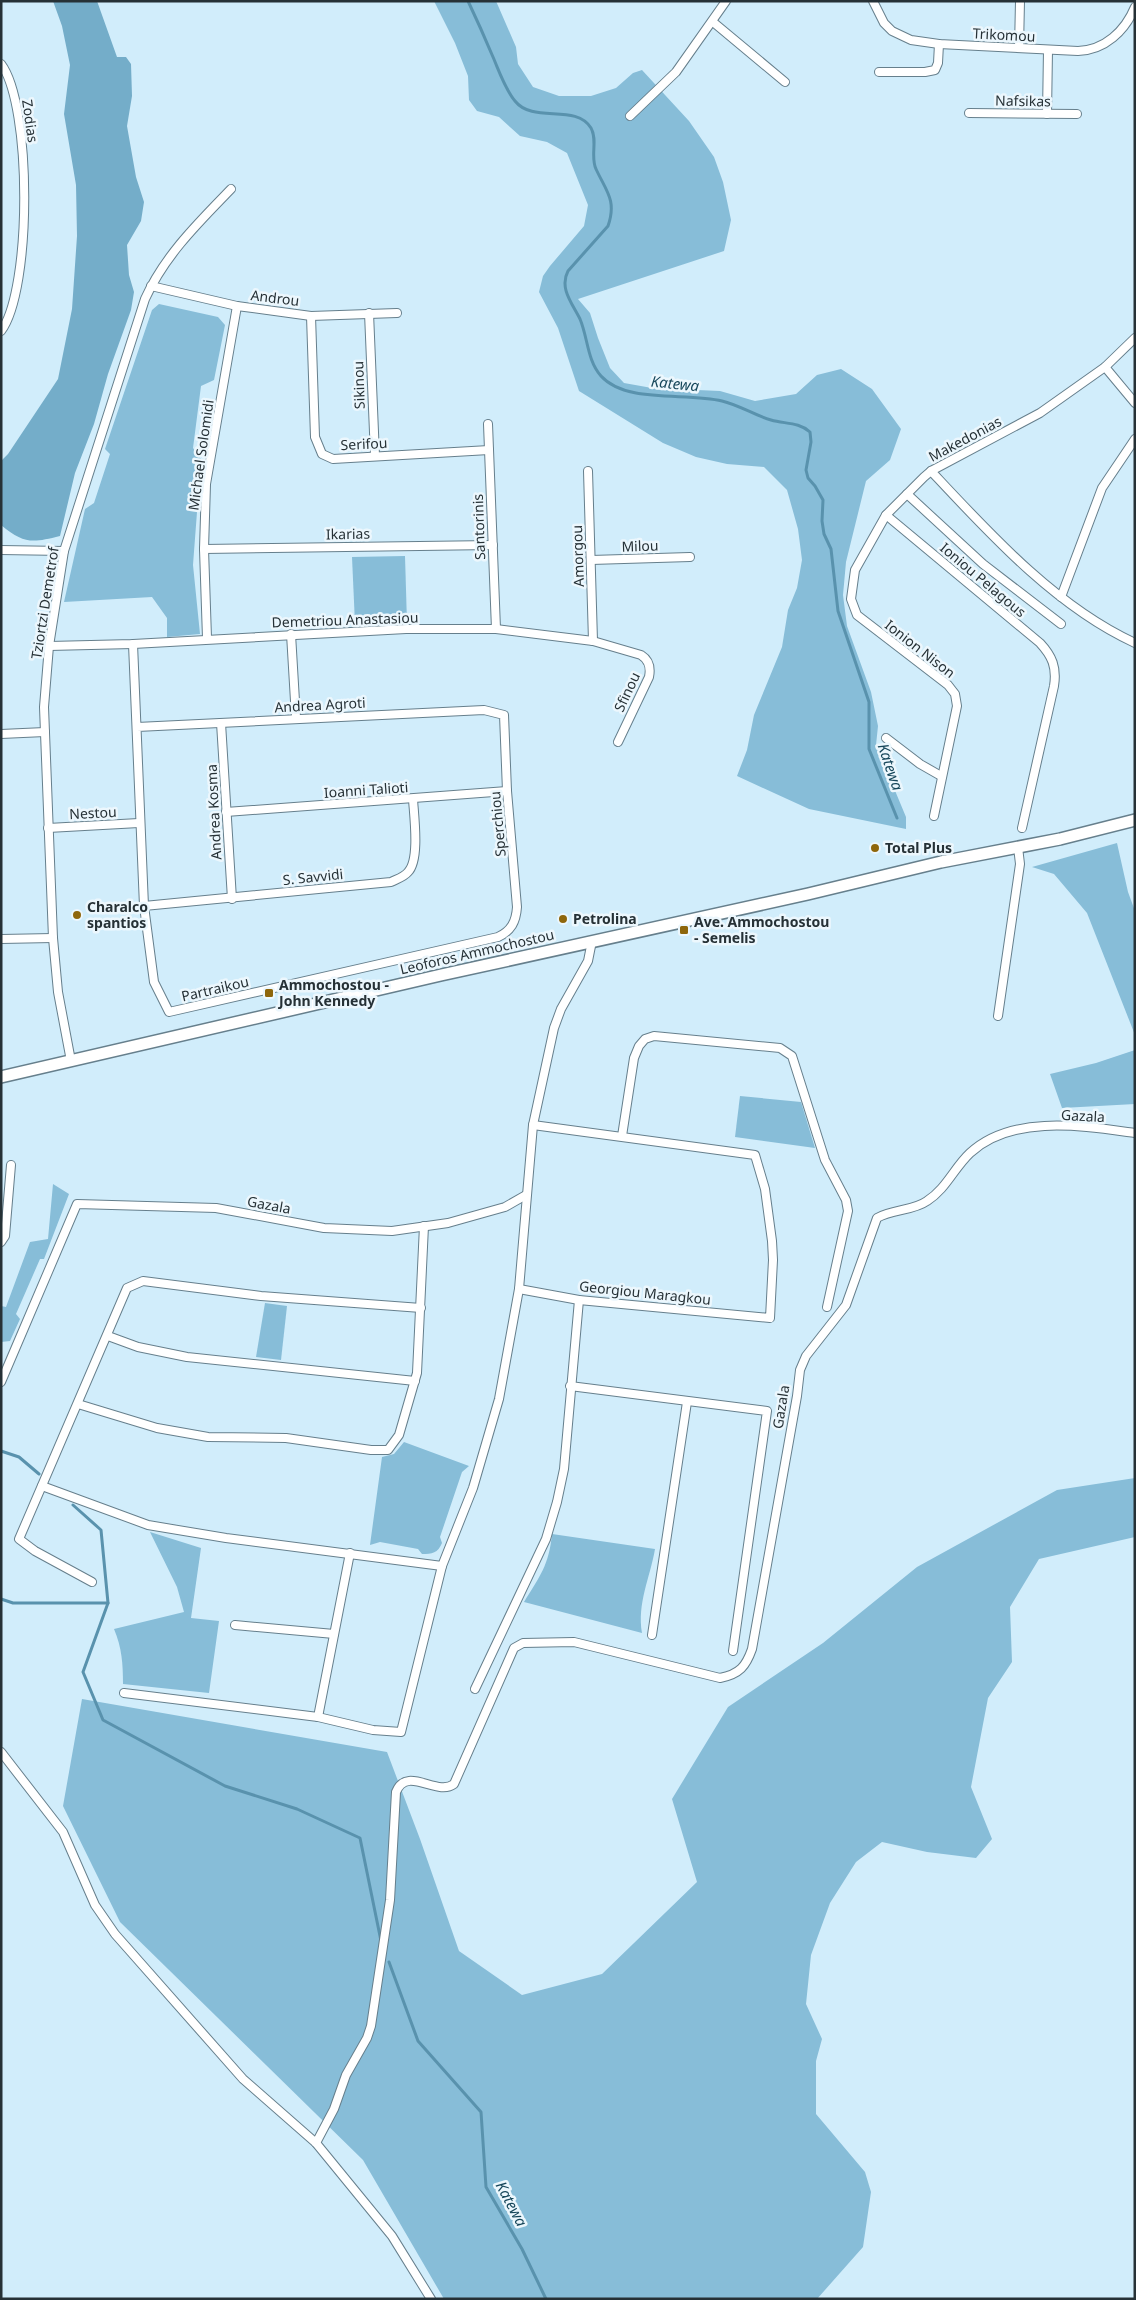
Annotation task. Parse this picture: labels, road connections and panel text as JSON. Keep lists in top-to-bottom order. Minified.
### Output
{"streets":{"main road":["Leoforos Ammochostou"],"street":["Trikomou","Nafsikas","Zodias","Androu","Sikinou","Makedonias","Serifou","Michael Solomidi","Santorinis","Ikarias","Milou","Amorgou","Ioniou Pelagous","Tziortzi Demetrof","Demetriou Anastasiou","Ionion Nison","Sfinou","Andrea Agroti","Ioanni Talioti","Andrea Kosma","Nestou","Sperchiou","S. Savvidi","Partraikou","Gazala","Georgiou Maragkou"]},"crossings":[["Androu","Sikinou"],["Androu","Serifou"],["Androu","Michael Solomidi"],["Androu","Tziortzi Demetrof"],["Sikinou","Serifou"],["Makedonias","Ioniou Pelagous"],["Makedonias","Ionion Nison"],["Serifou","Santorinis"],["Michael Solomidi","Ikarias"],["Michael Solomidi","Demetriou Anastasiou"],["Santorinis","Ikarias"],["Santorinis","Demetriou Anastasiou"],["Milou","Amorgou"],["Amorgou","Demetriou Anastasiou"],["Tziortzi Demetrof","Demetriou Anastasiou"],["Tziortzi Demetrof","Nestou"],["Tziortzi Demetrof","Leoforos Ammochostou"],["Demetriou Anastasiou","Sfinou"],["Demetriou Anastasiou","Partraikou"],["Andrea Agroti","Andrea Kosma"],["Andrea Agroti","Sperchiou"],["Andrea Agroti","Partraikou"],["Ioanni Talioti","Andrea Kosma"],["Ioanni Talioti","Sperchiou"],["Ioanni Talioti","S. Savvidi"],["Andrea Kosma","S. Savvidi"],["Nestou","Partraikou"],["Sperchiou","Partraikou"],["S. Savvidi","Partraikou"]],"water":["Katewa"],"places":{"other":["Total Plus","Charalco spantios","Petrolina"],"transit":["Ave. Ammochostou - Semelis","Ammochostou - John Kennedy"]}}
